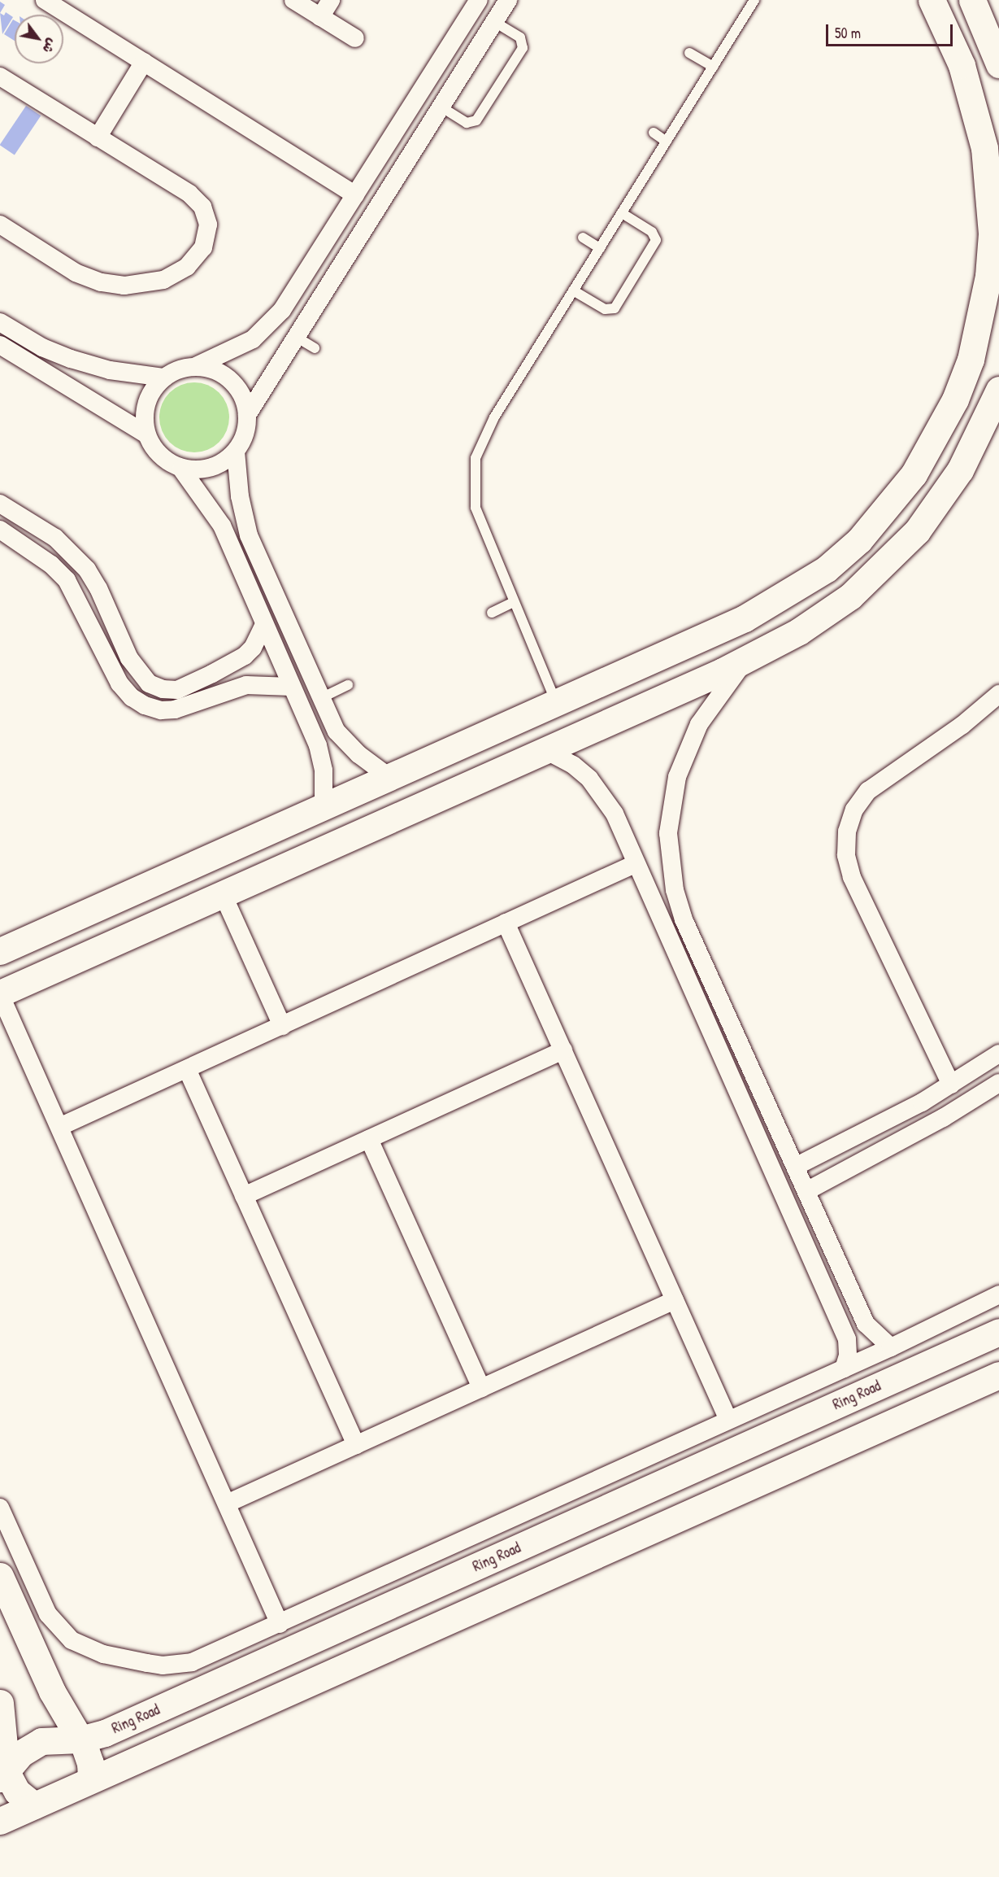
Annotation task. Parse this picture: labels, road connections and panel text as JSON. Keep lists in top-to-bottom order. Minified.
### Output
{"streets":{"street":["Ring Road"]},"scale_bar":"50 m","north":"bottom right"}
